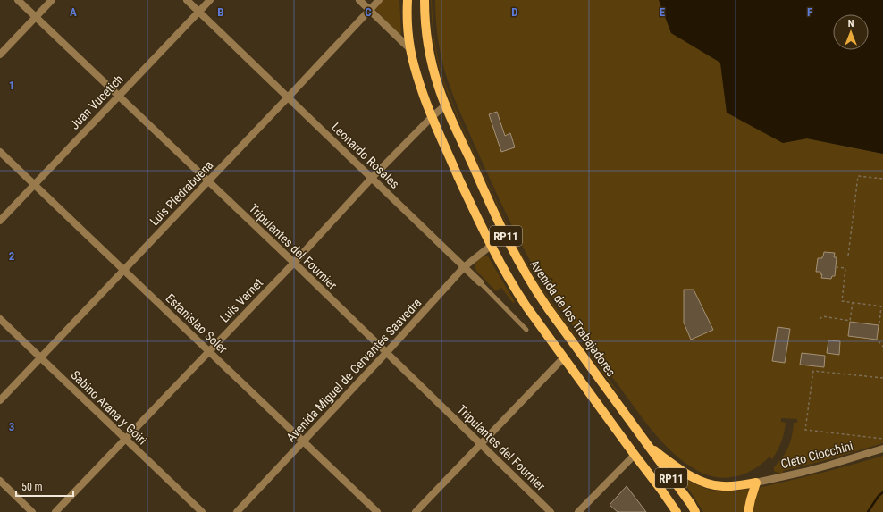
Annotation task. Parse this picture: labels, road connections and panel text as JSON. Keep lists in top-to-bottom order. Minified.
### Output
{"streets":{"main road":["RP11","Avenida de los Trabajadores"],"street":["Juan Vucetich","Leonardo Rosales","Luis Piedrabuena","Tripulantes del Fournier","Luis Vernet","Estanislao Soler","Avenida Miguel de Cervantes Saavedra","Sabino Arana y Goiri","Cleto Ciocchini"]},"crossings":[["Juan Vucetich","Leonardo Rosales"],["Juan Vucetich","Tripulantes del Fournier"],["Juan Vucetich","Estanislao Soler"],["Leonardo Rosales","Luis Piedrabuena"],["Leonardo Rosales","Luis Vernet"],["Leonardo Rosales","Avenida Miguel de Cervantes Saavedra"],["Luis Piedrabuena","Tripulantes del Fournier"],["Luis Piedrabuena","Estanislao Soler"],["Luis Piedrabuena","Sabino Arana y Goiri"],["RP11","Luis Vernet"],["RP11","Avenida Miguel de Cervantes Saavedra"],["Tripulantes del Fournier","Luis Vernet"],["Tripulantes del Fournier","Avenida Miguel de Cervantes Saavedra"],["Luis Vernet","Avenida de los Trabajadores"],["Luis Vernet","Estanislao Soler"],["Luis Vernet","Sabino Arana y Goiri"],["Estanislao Soler","Avenida Miguel de Cervantes Saavedra"]],"scale_bar":"50 m","north":"top","grid":{"columns":["A","B","C","D","E","F"],"rows":["1","2","3"]}}
